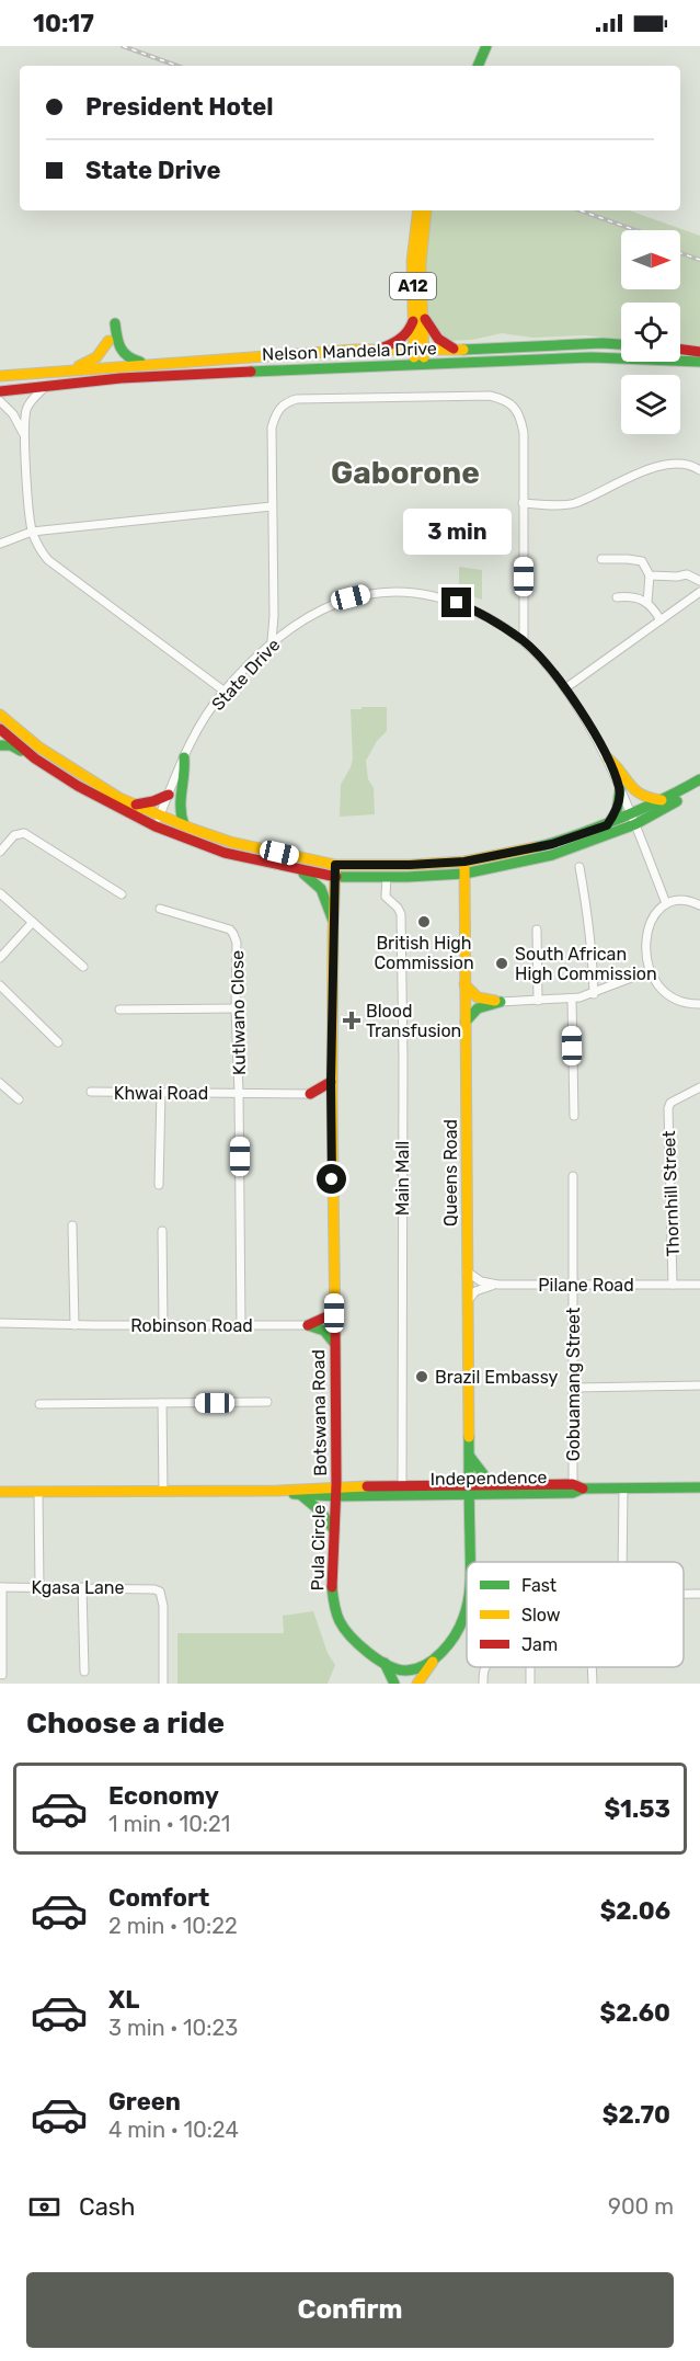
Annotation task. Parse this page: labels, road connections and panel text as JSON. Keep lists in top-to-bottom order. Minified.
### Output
{"streets":{"main road":["A12","Nelson Mandela Drive","Queens Road","Botswana Road","Independence","Pula Circle"],"street":["State Drive","Kutlwano Close","Khwai Road","Main Mall","Thornhill Street","Pilane Road","Robinson Road","Gobuamang Street","Kgasa Lane"]},"crossings":[["A12","Nelson Mandela Drive"],["Kutlwano Close","Khwai Road"],["Kutlwano Close","Robinson Road"],["Queens Road","Independence"],["Main Mall","Independence"],["Thornhill Street","Pilane Road"],["Pilane Road","Gobuamang Street"],["Gobuamang Street","Independence"],["Botswana Road","Independence"],["Botswana Road","Pula Circle"],["Independence","Pula Circle"]],"districts":["Gaborone"],"places":{"other":["British High Commission","South African High Commission","Brazil Embassy"],"health":["Blood Transfusion"]},"legend":["Fast","Slow","Jam"],"north":"right","page":{"status":"10:17","banner":["President Hotel","State Drive"],"bubble":"3 min","heading":"Choose a ride","list":[{"name":"Economy","note":"1 min · 10:21","value":"$1.53"},{"name":"Comfort","note":"2 min · 10:22","value":"$2.06"},{"name":"XL","note":"3 min · 10:23","value":"$2.60"},{"name":"Green","note":"4 min · 10:24","value":"$2.70"}],"pay":["Cash","900 m"],"buttons":"Confirm"}}
